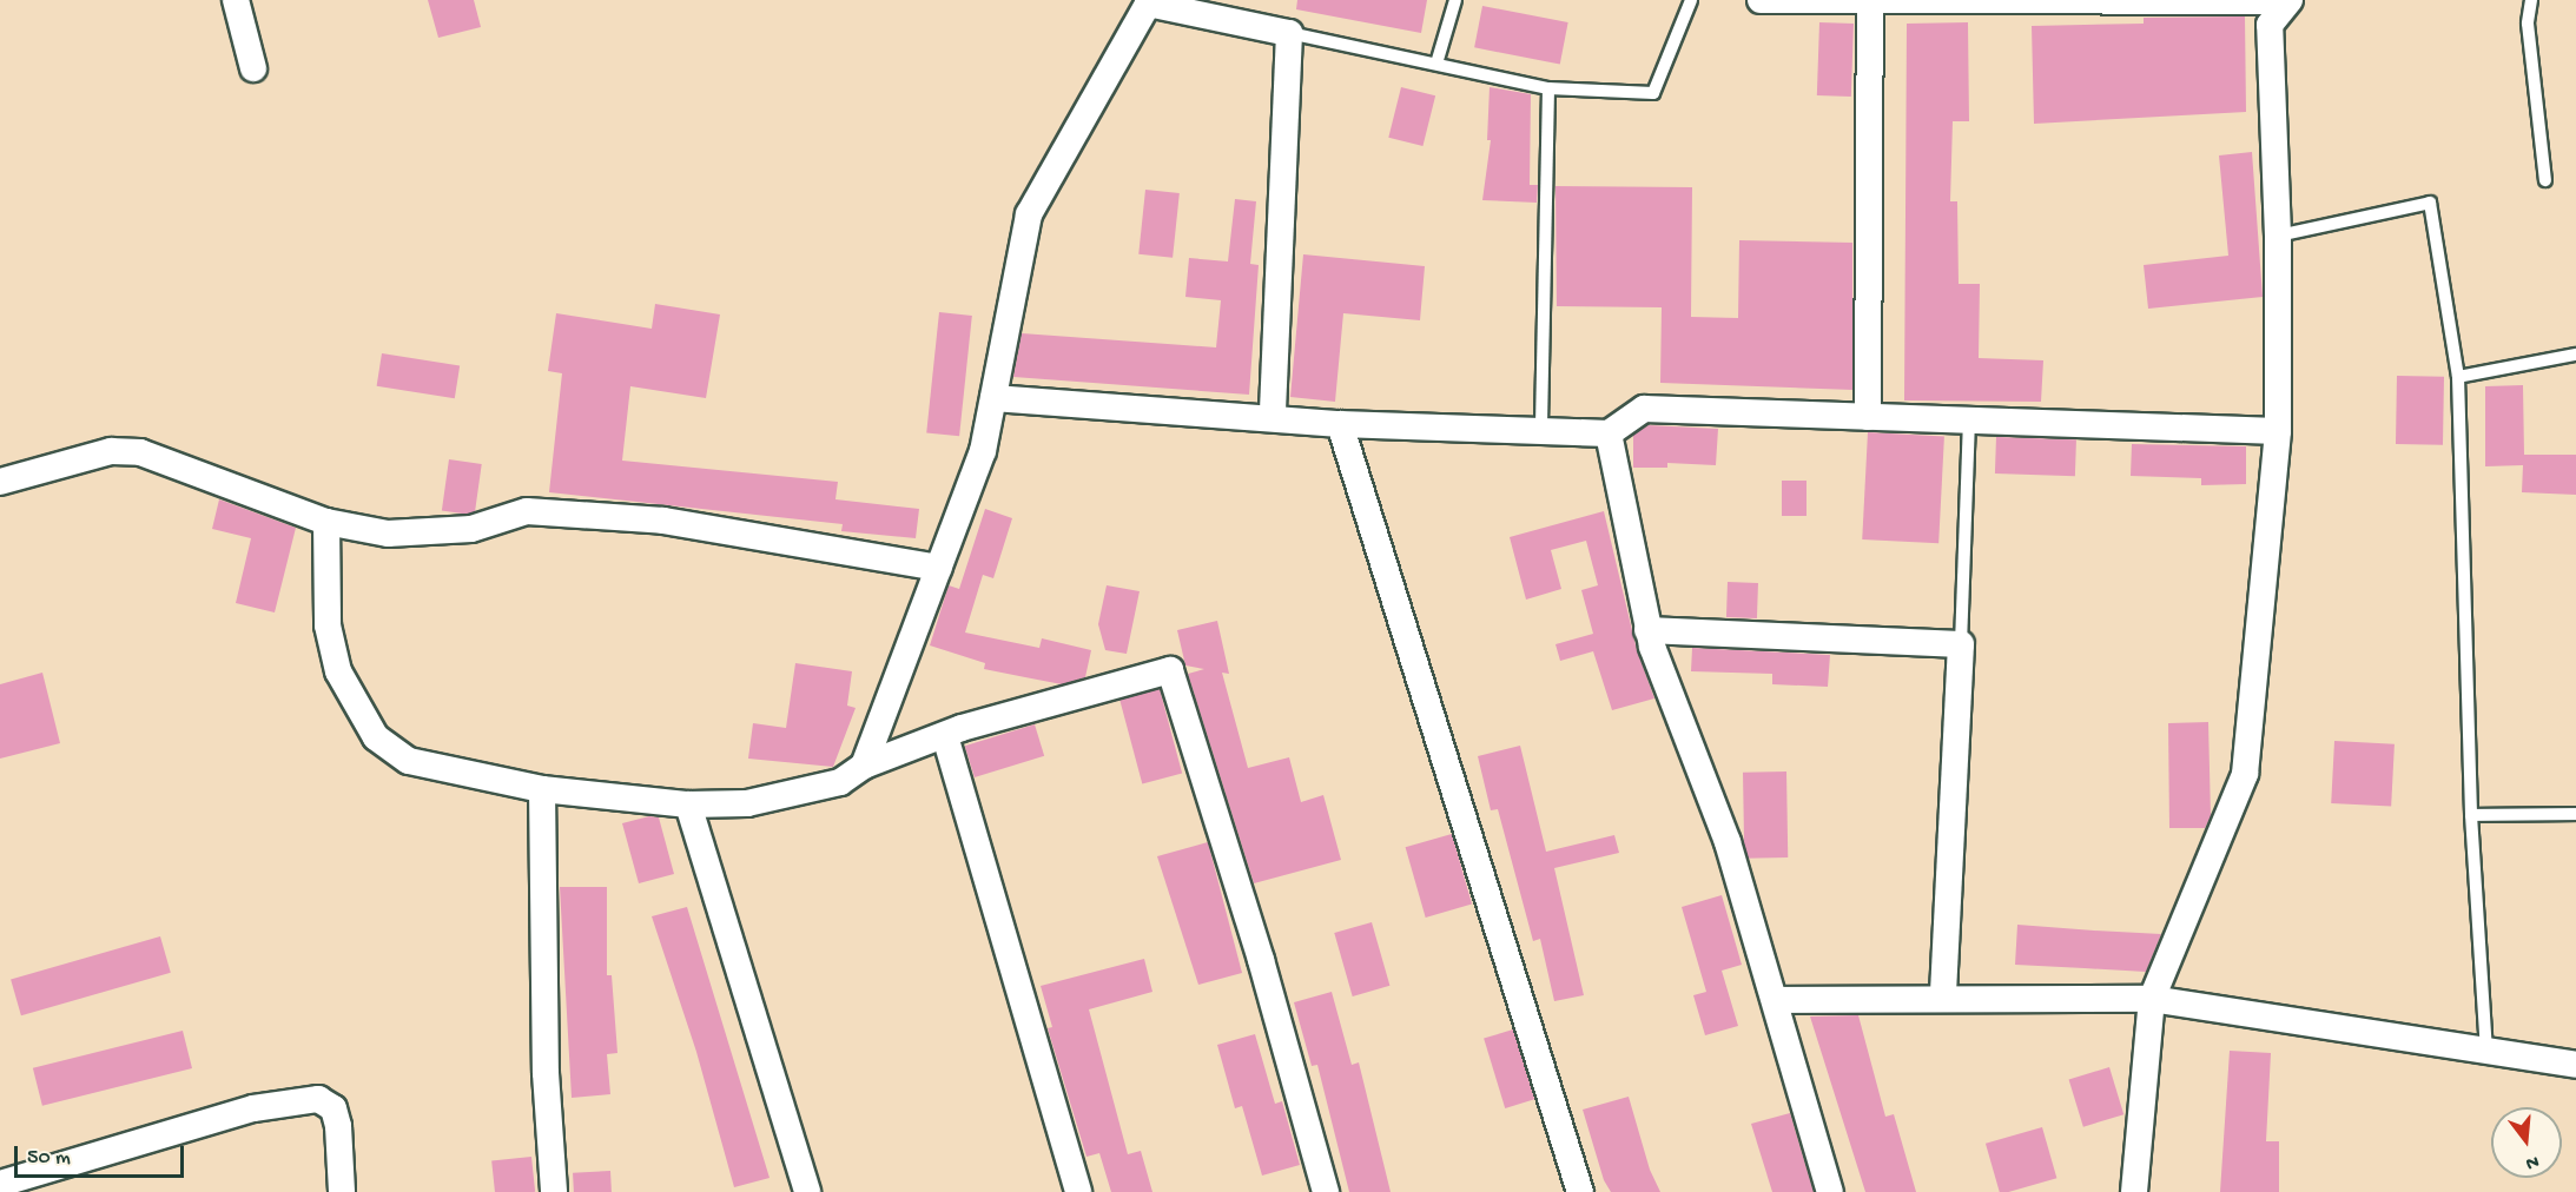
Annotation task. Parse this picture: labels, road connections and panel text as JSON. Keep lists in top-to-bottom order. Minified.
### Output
{"scale_bar":"50 m","north":"bottom"}
